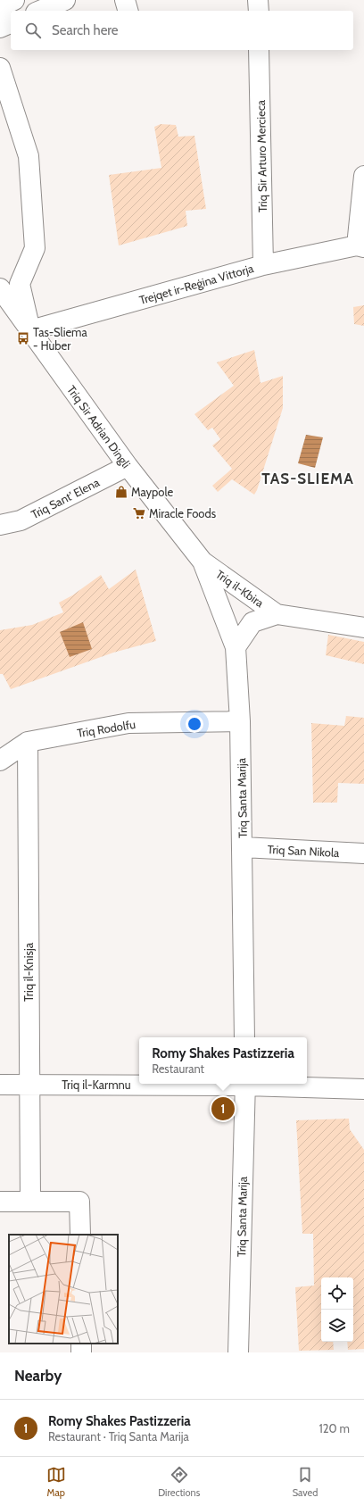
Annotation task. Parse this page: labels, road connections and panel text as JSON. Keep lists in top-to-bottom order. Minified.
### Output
{"streets":{"street":["Triq Sir Arturo Mercieca","Trejqet ir-Reġina Vittorja","Triq Sir Adrian Dingli","Triq Sant' Elena","Triq il-Kbira","Triq Rodolfu","Triq Santa Marija","Triq San Nikola","Triq il-Knisja","Triq il-Karmnu"]},"crossings":[["Triq Sir Arturo Mercieca","Trejqet ir-Reġina Vittorja"],["Trejqet ir-Reġina Vittorja","Triq Sir Adrian Dingli"],["Triq Sir Adrian Dingli","Triq Sant' Elena"],["Triq Sir Adrian Dingli","Triq il-Kbira"],["Triq Sir Adrian Dingli","Triq Santa Marija"],["Triq il-Kbira","Triq Santa Marija"],["Triq Rodolfu","Triq Santa Marija"],["Triq Rodolfu","Triq il-Knisja"],["Triq Santa Marija","Triq San Nikola"],["Triq Santa Marija","Triq il-Karmnu"],["Triq il-Knisja","Triq il-Karmnu"]],"districts":["TAS-SLIEMA"],"places":{"bus stop":["Tas-Sliema - Huber"],"shop":["Maypole"],"supermarket":["Miracle Foods"]},"page":{"search":"Search here","popup":["Romy Shakes Pastizzeria","Restaurant"],"pins":"1","heading":"Nearby","list":[{"mark":"1","name":"Romy Shakes Pastizzeria","note":"Restaurant · Triq Santa Marija","value":"120 m"}],"nav":["Map","Directions","Saved"]}}
